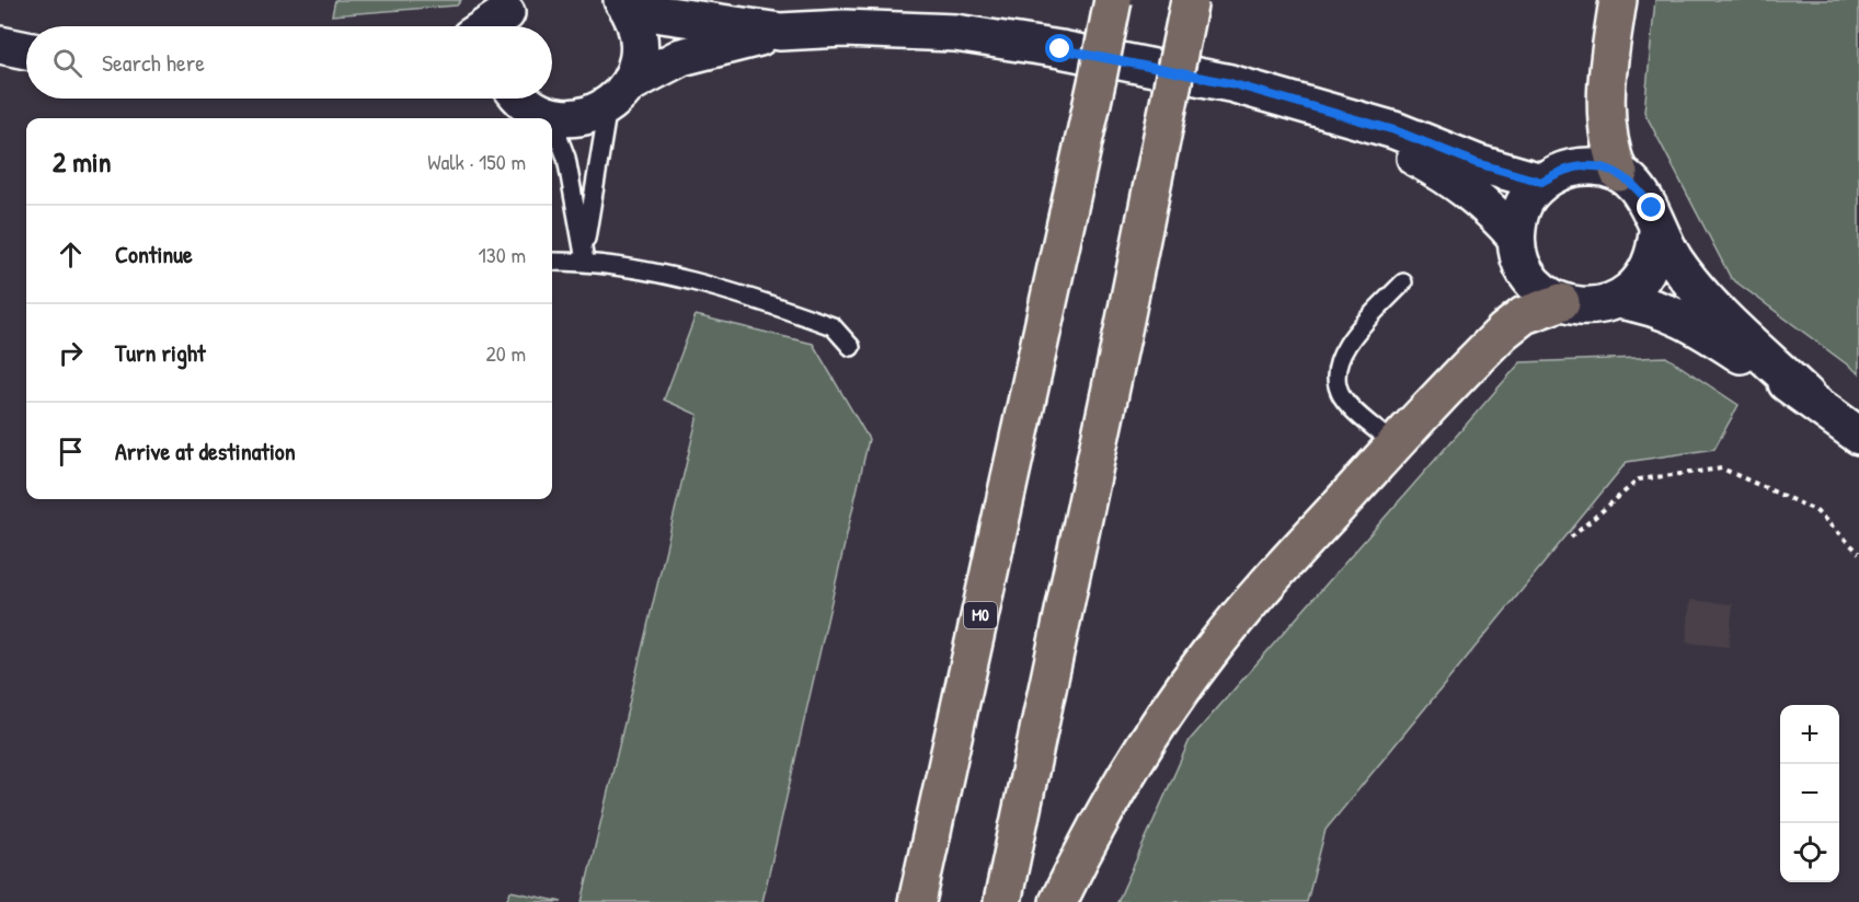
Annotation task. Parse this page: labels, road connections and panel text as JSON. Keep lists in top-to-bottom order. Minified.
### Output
{"streets":{"highway":["M0"]},"page":{"search":"Search here","heading":["2 min","Walk · 150 m"],"list":[["Continue","130 m"],["Turn right","20 m"],"Arrive at destination"],"map_buttons":["+","−"]}}
